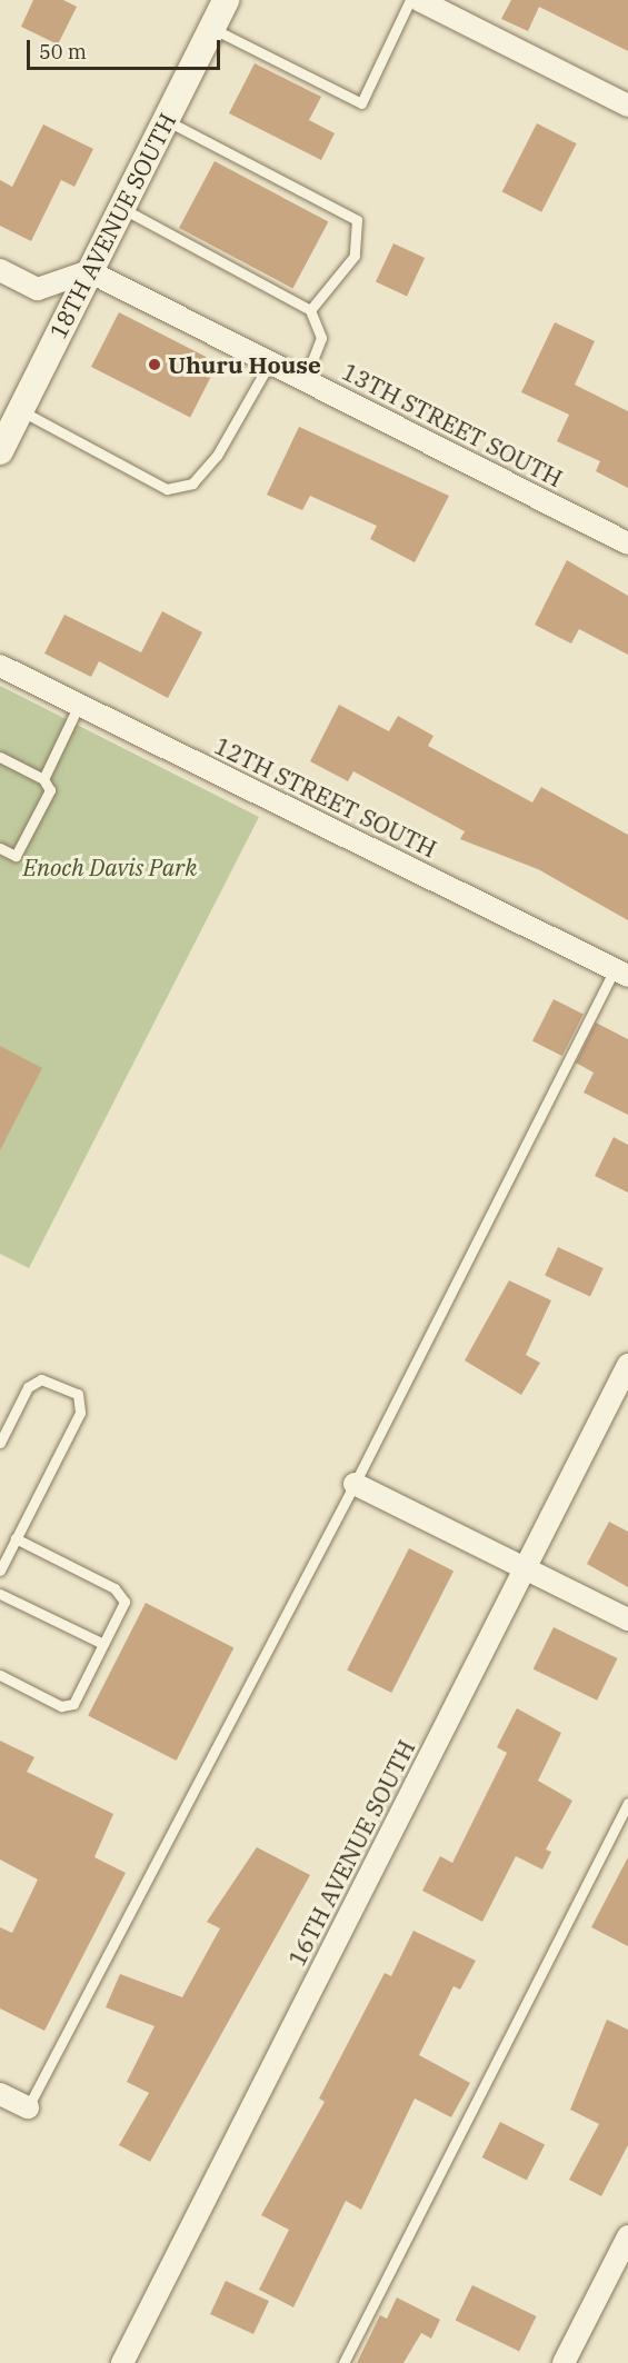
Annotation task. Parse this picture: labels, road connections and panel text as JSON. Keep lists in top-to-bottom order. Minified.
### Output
{"streets":{"street":["18TH AVENUE SOUTH","13TH STREET SOUTH","12TH STREET SOUTH","16TH AVENUE SOUTH"]},"crossings":[["18TH AVENUE SOUTH","13TH STREET SOUTH"]],"parks":["Enoch Davis Park"],"places":["Uhuru House"],"scale_bar":"50 m"}
